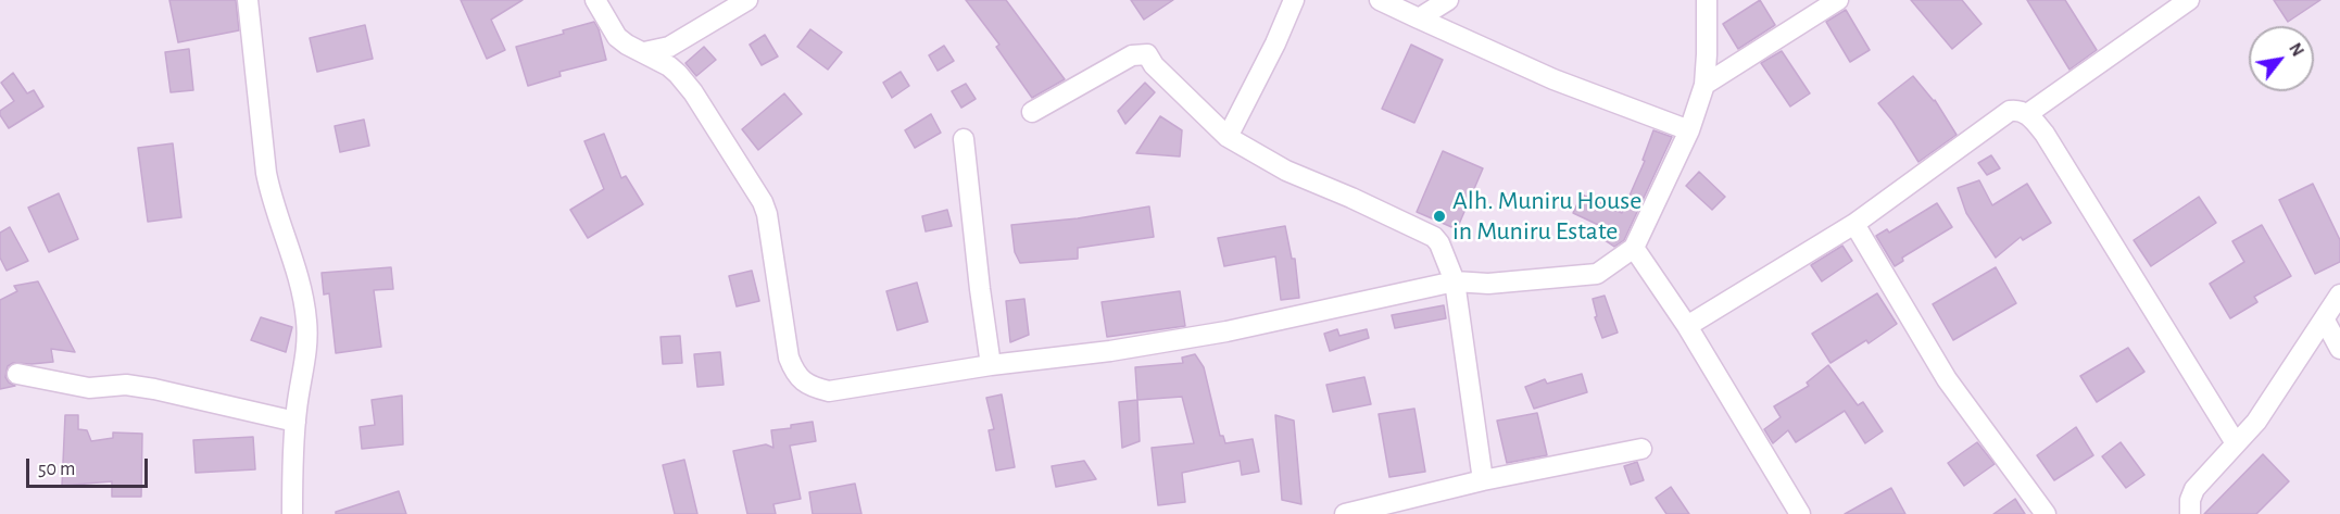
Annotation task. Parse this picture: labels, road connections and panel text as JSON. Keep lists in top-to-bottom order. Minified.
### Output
{"places":["Alh. Muniru House in Muniru Estate"],"scale_bar":"50 m","north":"top right"}
